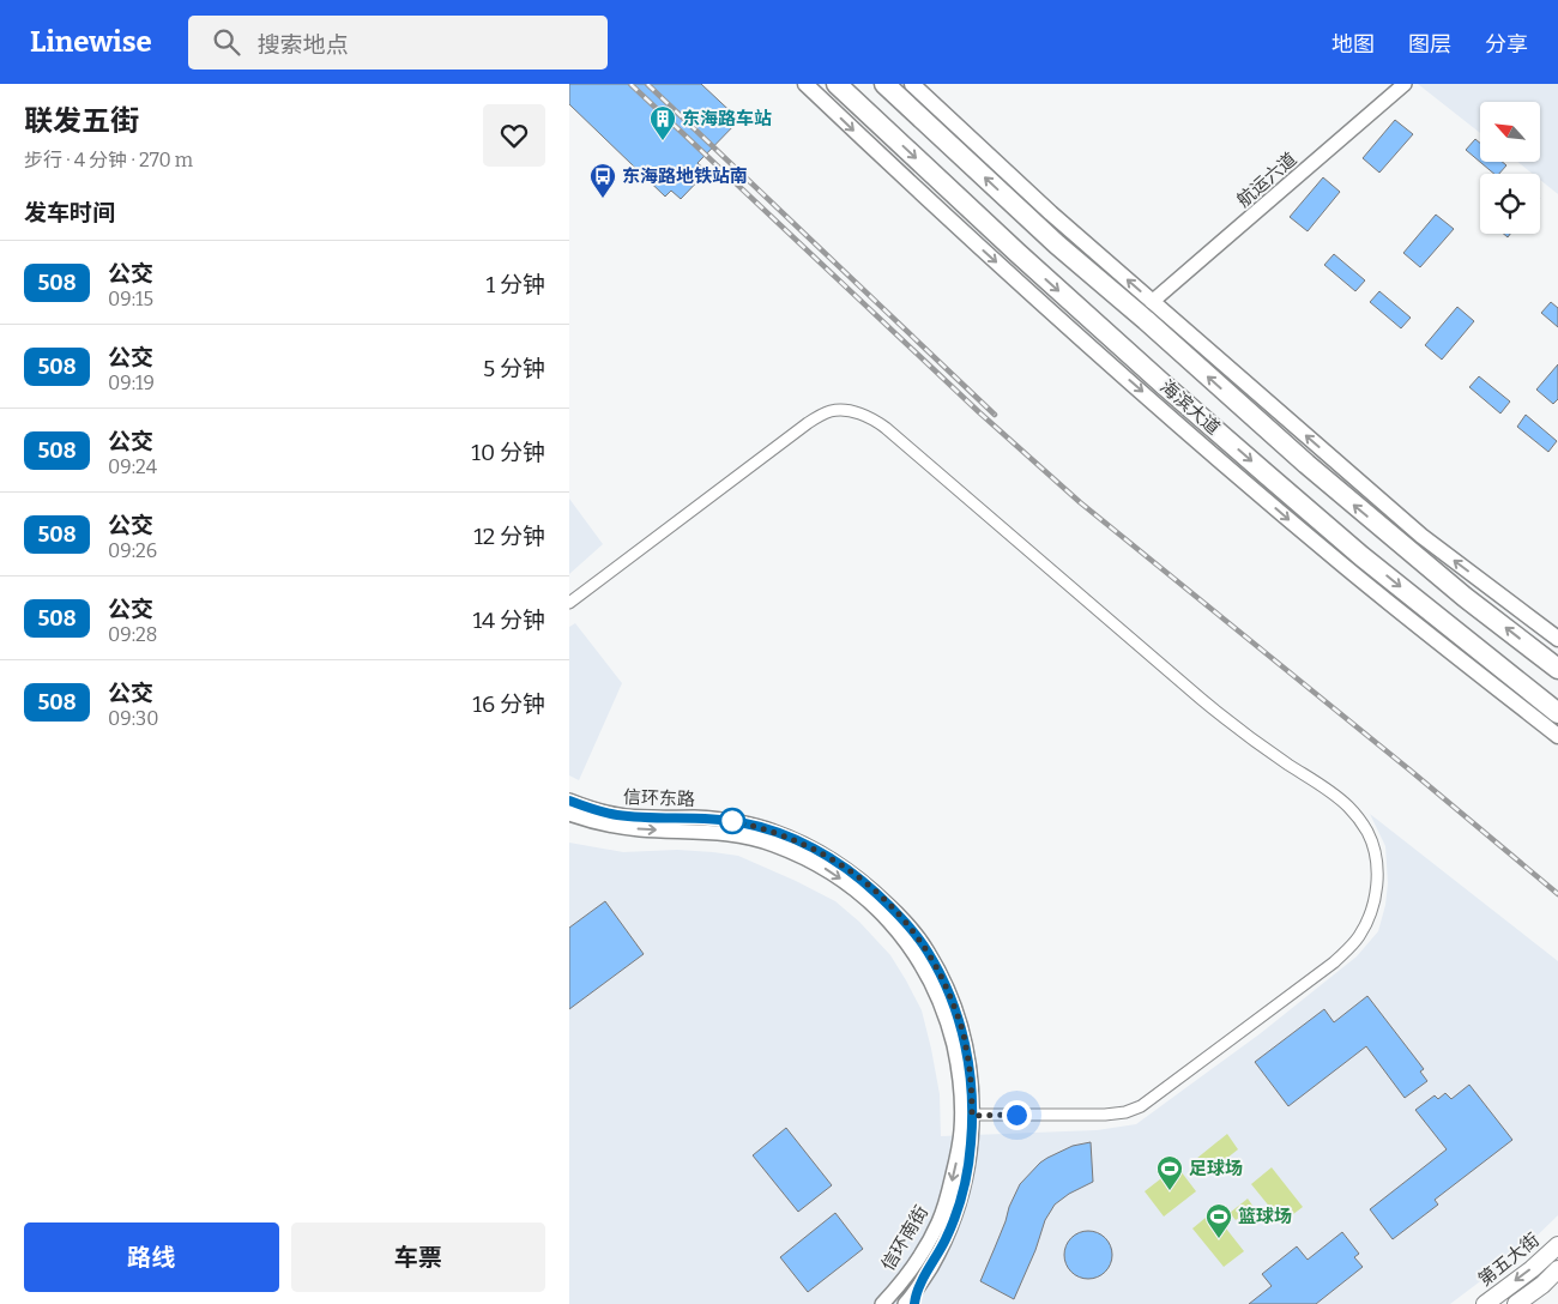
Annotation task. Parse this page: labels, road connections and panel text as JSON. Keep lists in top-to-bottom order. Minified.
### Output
{"streets":{"highway":["海滨大道"],"main road":["第五大街"],"street":["航运六道","信环东路","信环南街"]},"crossings":[["信环东路","信环南街"]],"one_way":["信环东路"],"places":{"building":["东海路车站"],"bus stop":["东海路地铁站南"],"sports":["足球场","篮球场"]},"lines":["bus line 508"],"north":"top left","page":{"header":"Linewise","search":"搜索地点","nav":["地图","图层","分享"],"heading":[["联发五街","步行 · 4 分钟 · 270 m"],"发车时间"],"list":[{"mark":"508","name":"公交","note":"09:15","value":"1 分钟"},{"mark":"508","name":"公交","note":"09:19","value":"5 分钟"},{"mark":"508","name":"公交","note":"09:24","value":"10 分钟"},{"mark":"508","name":"公交","note":"09:26","value":"12 分钟"},{"mark":"508","name":"公交","note":"09:28","value":"14 分钟"},{"mark":"508","name":"公交","note":"09:30","value":"16 分钟"}],"buttons":["路线","车票"]}}
